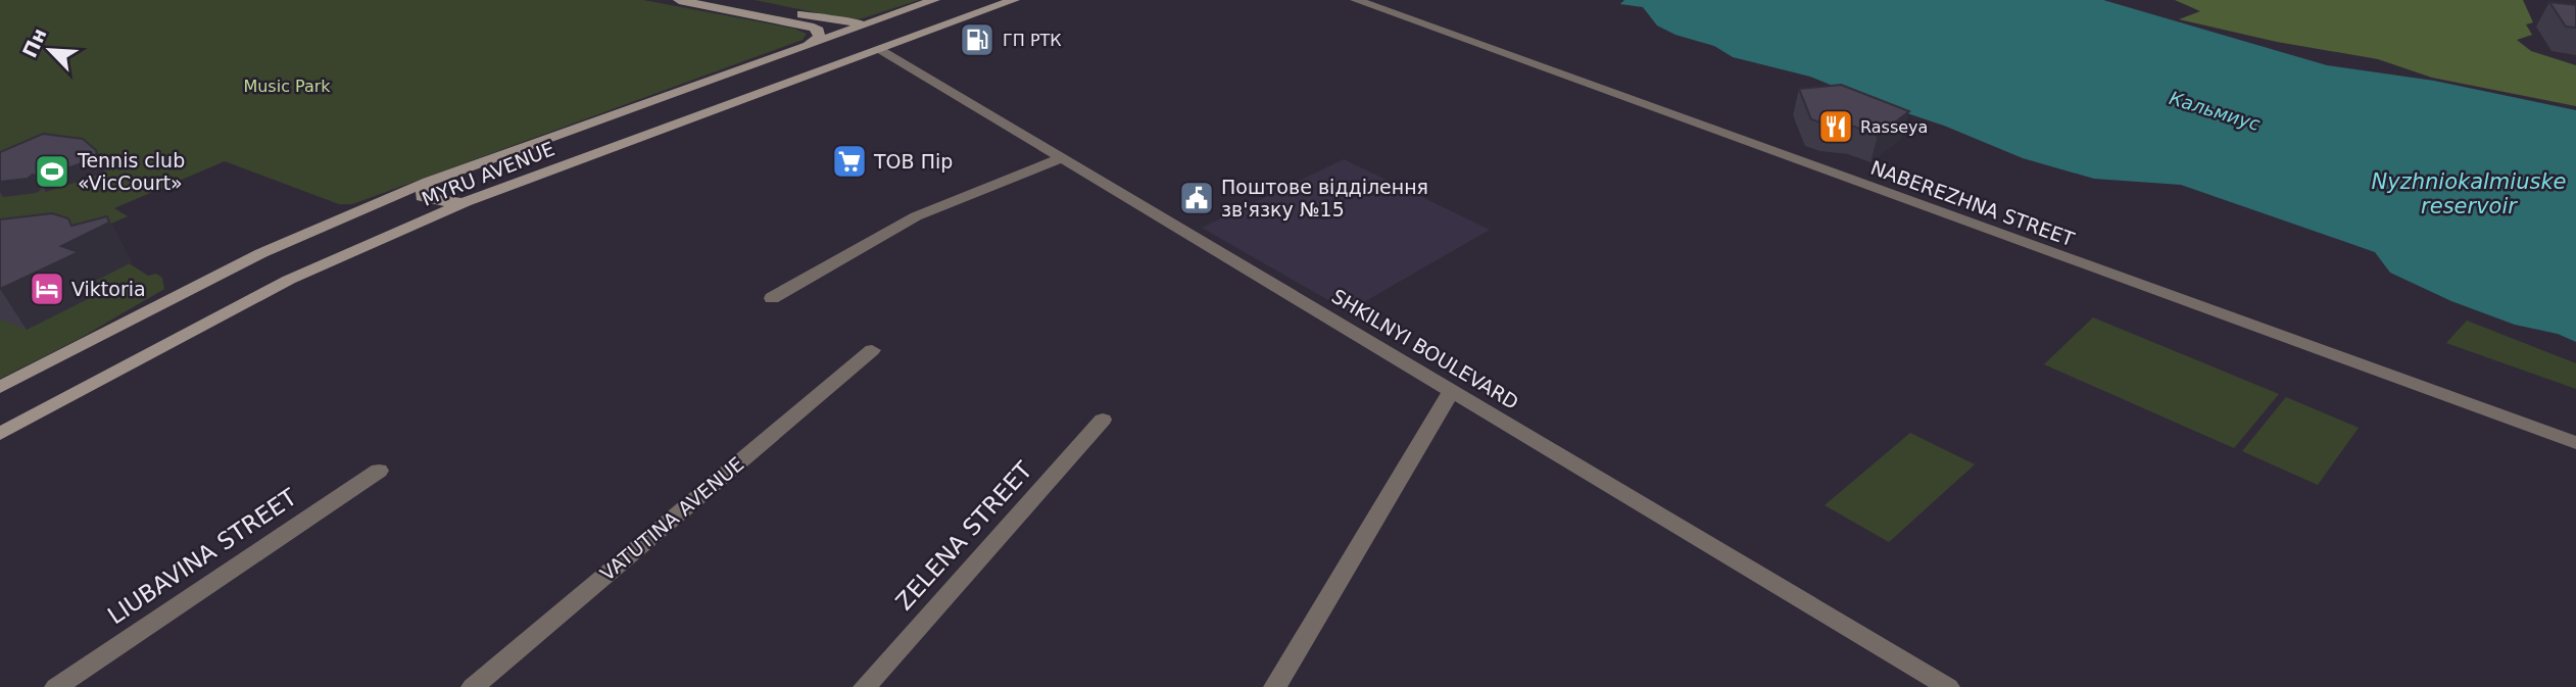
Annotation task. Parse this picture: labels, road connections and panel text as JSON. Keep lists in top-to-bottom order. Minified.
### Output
{"streets":{"main road":["MYRU AVENUE"],"street":["NABEREZHNA STREET","SHKILNYI BOULEVARD","VATUTINA AVENUE","ZELENA STREET","LIUBAVINA STREET"]},"crossings":[["MYRU AVENUE","SHKILNYI BOULEVARD"]],"water":["Кальмиус","Nyzhniokalmiuske reservoir"],"parks":["Music Park"],"places":{"fuel station":["ГП РТК"],"restaurant":["Rasseya"],"supermarket":["ТОВ Пір"],"sports":["Tennis club «VicCourt»"],"public building":["Поштове відділення зв'язку №15"],"hotel":["Viktoria"]},"north":"top left"}
